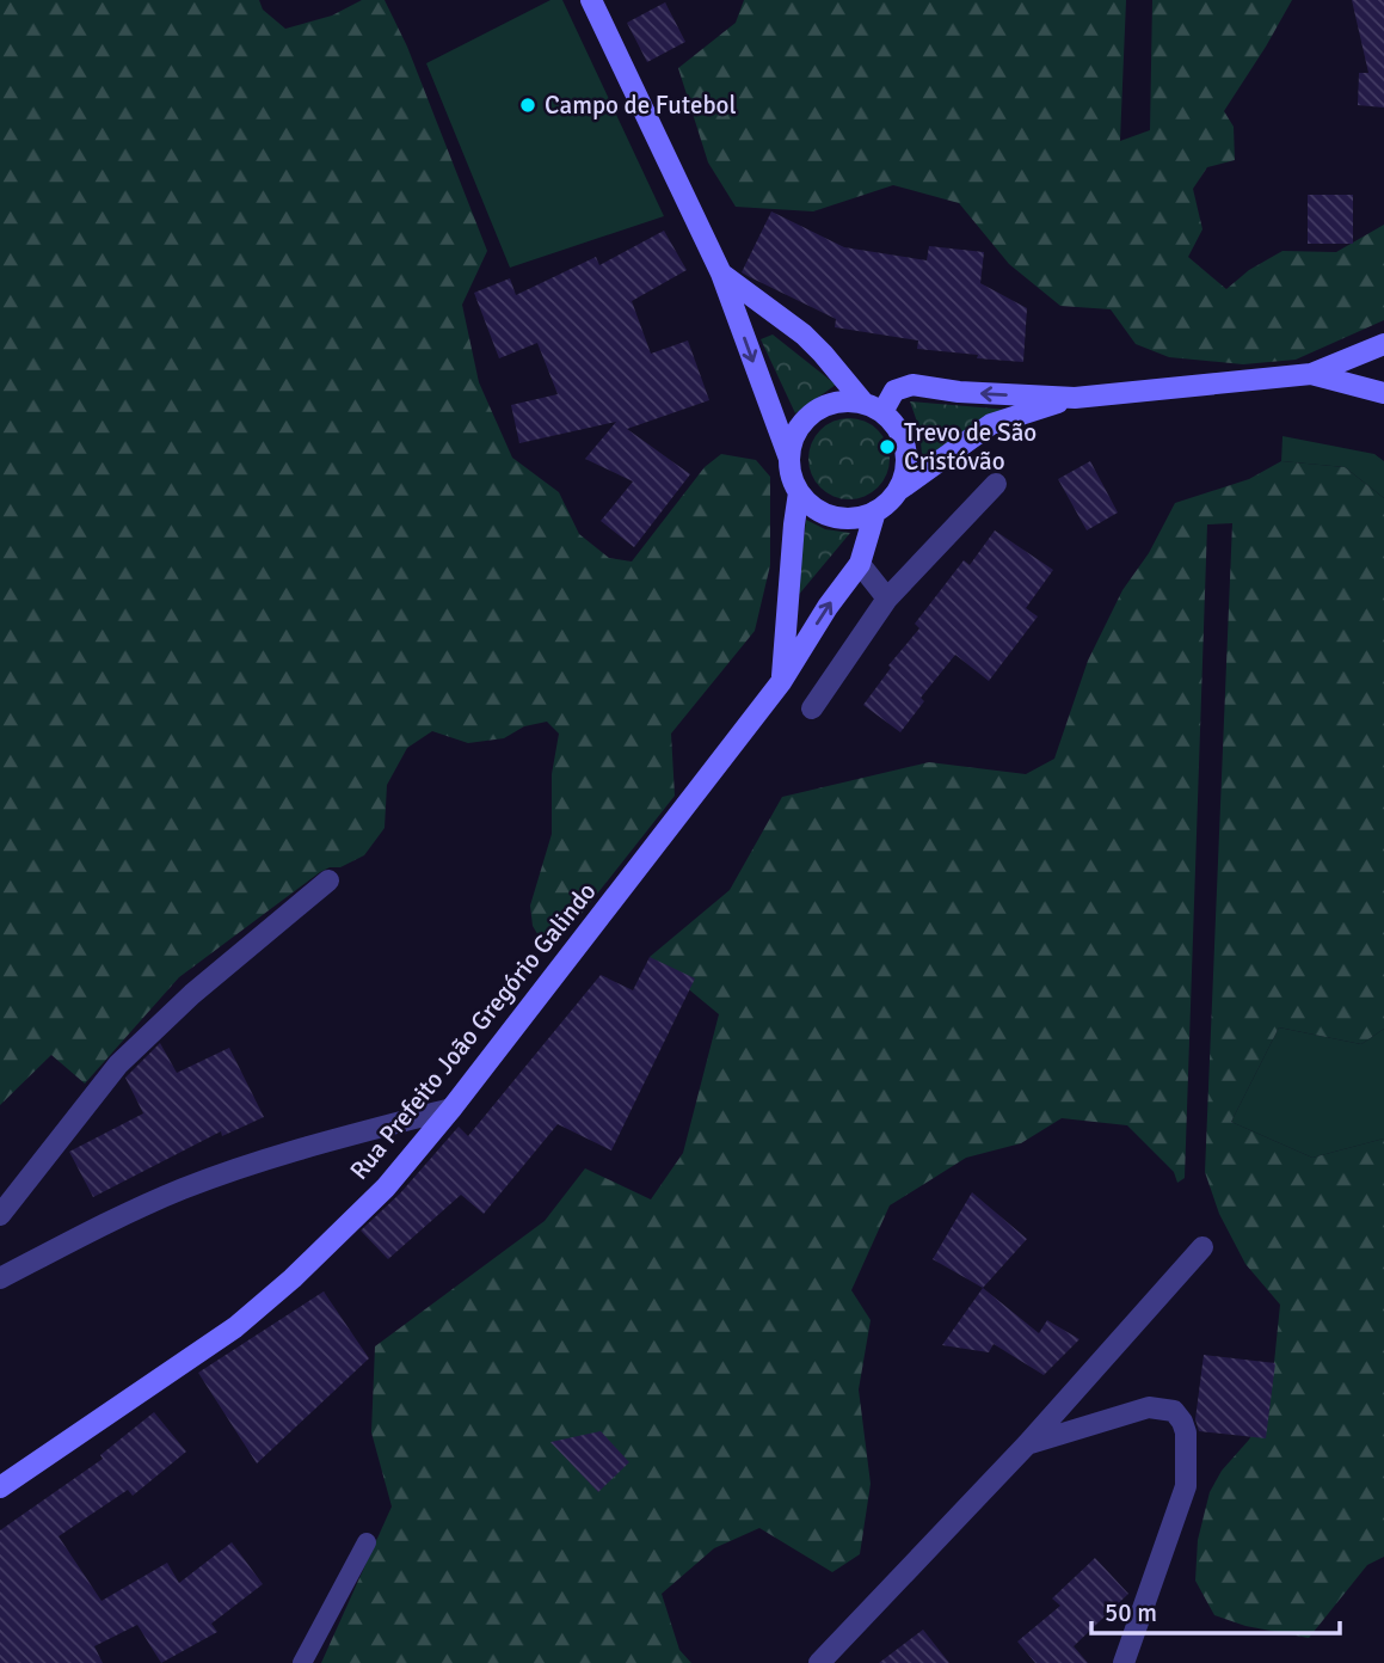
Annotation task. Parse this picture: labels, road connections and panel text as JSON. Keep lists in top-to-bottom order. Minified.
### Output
{"streets":{"main road":["Rua Prefeito João Gregório Galindo"]},"places":["Campo de Futebol","Trevo de São Cristóvão"],"scale_bar":"50 m"}
